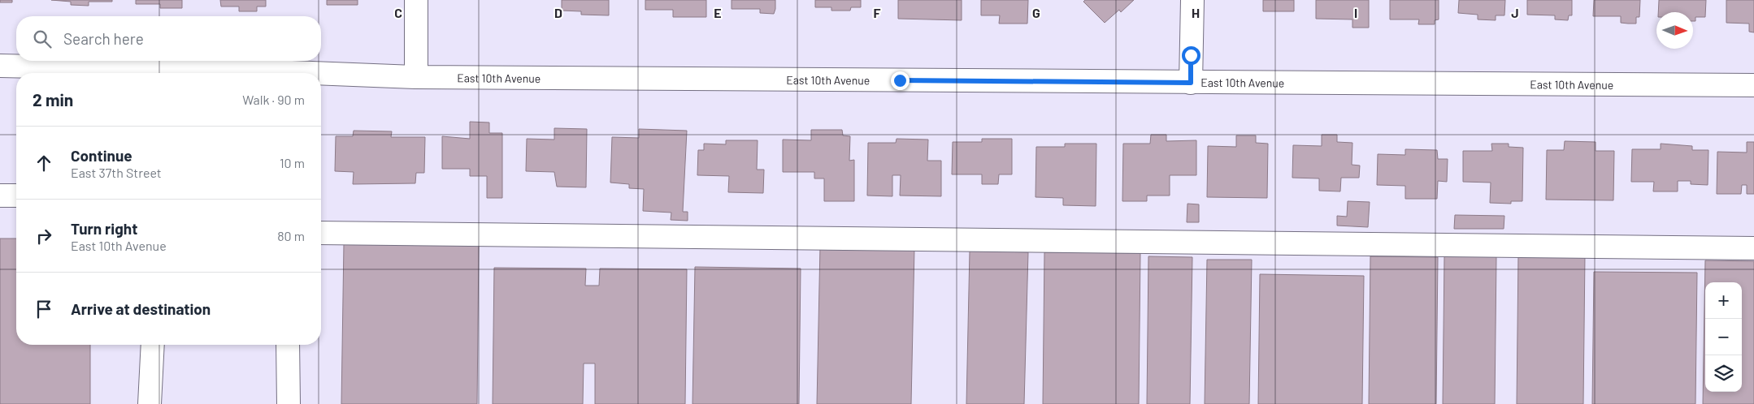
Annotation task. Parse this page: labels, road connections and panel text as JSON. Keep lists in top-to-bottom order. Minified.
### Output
{"streets":{"street":["East 10th Avenue"]},"north":"right","page":{"search":"Search here","heading":["2 min","Walk · 90 m"],"list":[["Continue","East 37th Street","10 m"],["Turn right","East 10th Avenue","80 m"],"Arrive at destination"],"map_buttons":["+","−"]},"grid":{"columns":["C","D","E","F","G","H","I","J"]}}
